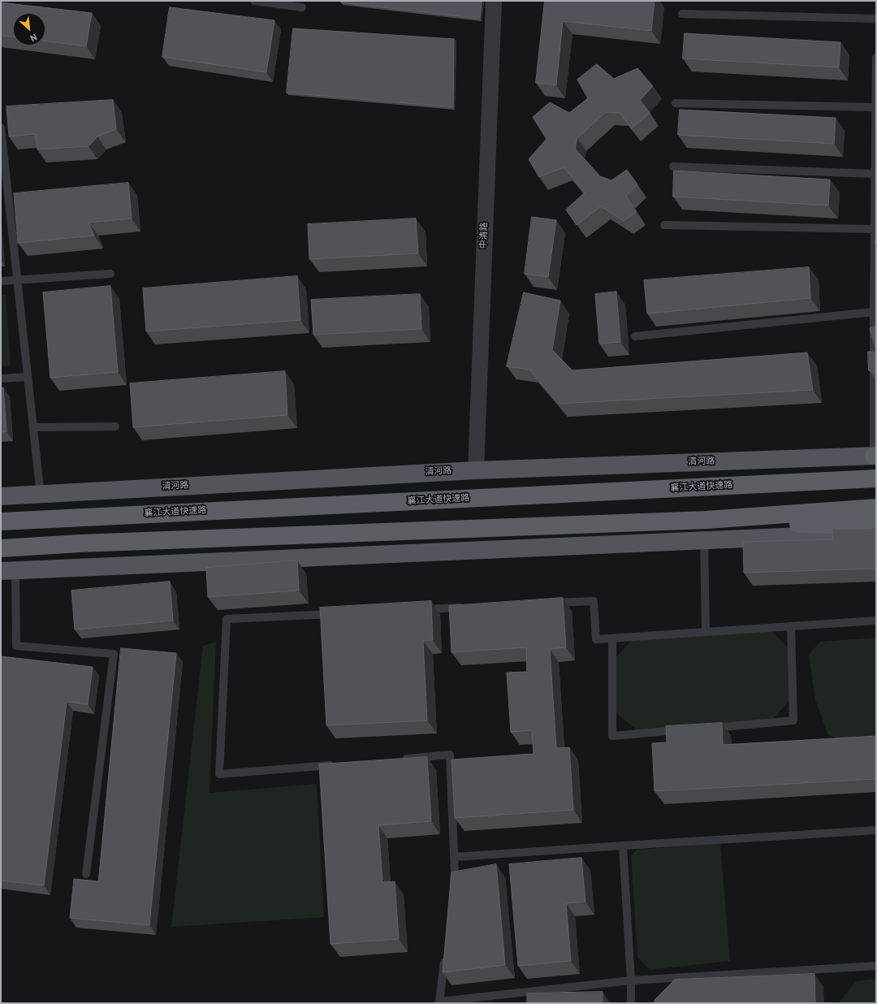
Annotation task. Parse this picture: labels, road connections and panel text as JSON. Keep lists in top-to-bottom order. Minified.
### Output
{"streets":{"highway":["襄江大道快速路"],"main road":["清河路"],"street":["中清路"]},"crossings":[["中清路","清河路"]],"north":"bottom right"}
